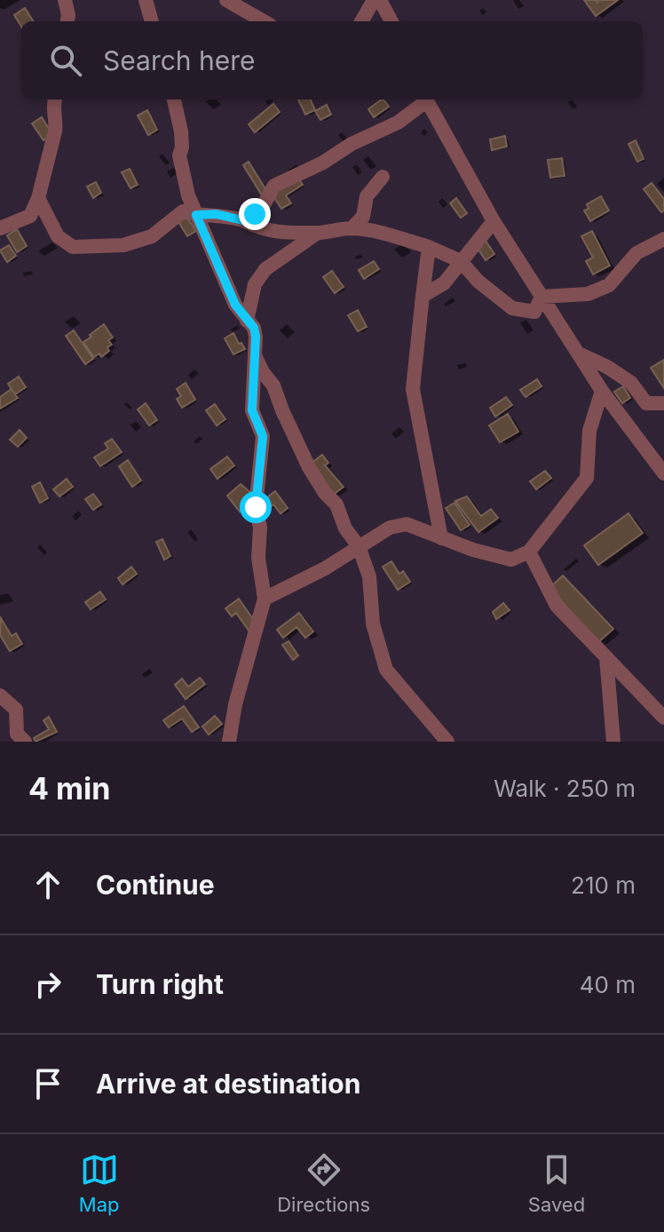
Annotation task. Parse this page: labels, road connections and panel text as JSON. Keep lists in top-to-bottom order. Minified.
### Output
{"page":{"search":"Search here","heading":["4 min","Walk · 250 m"],"list":[["Continue","210 m"],["Turn right","40 m"],"Arrive at destination"],"nav":["Map","Directions","Saved"]}}
